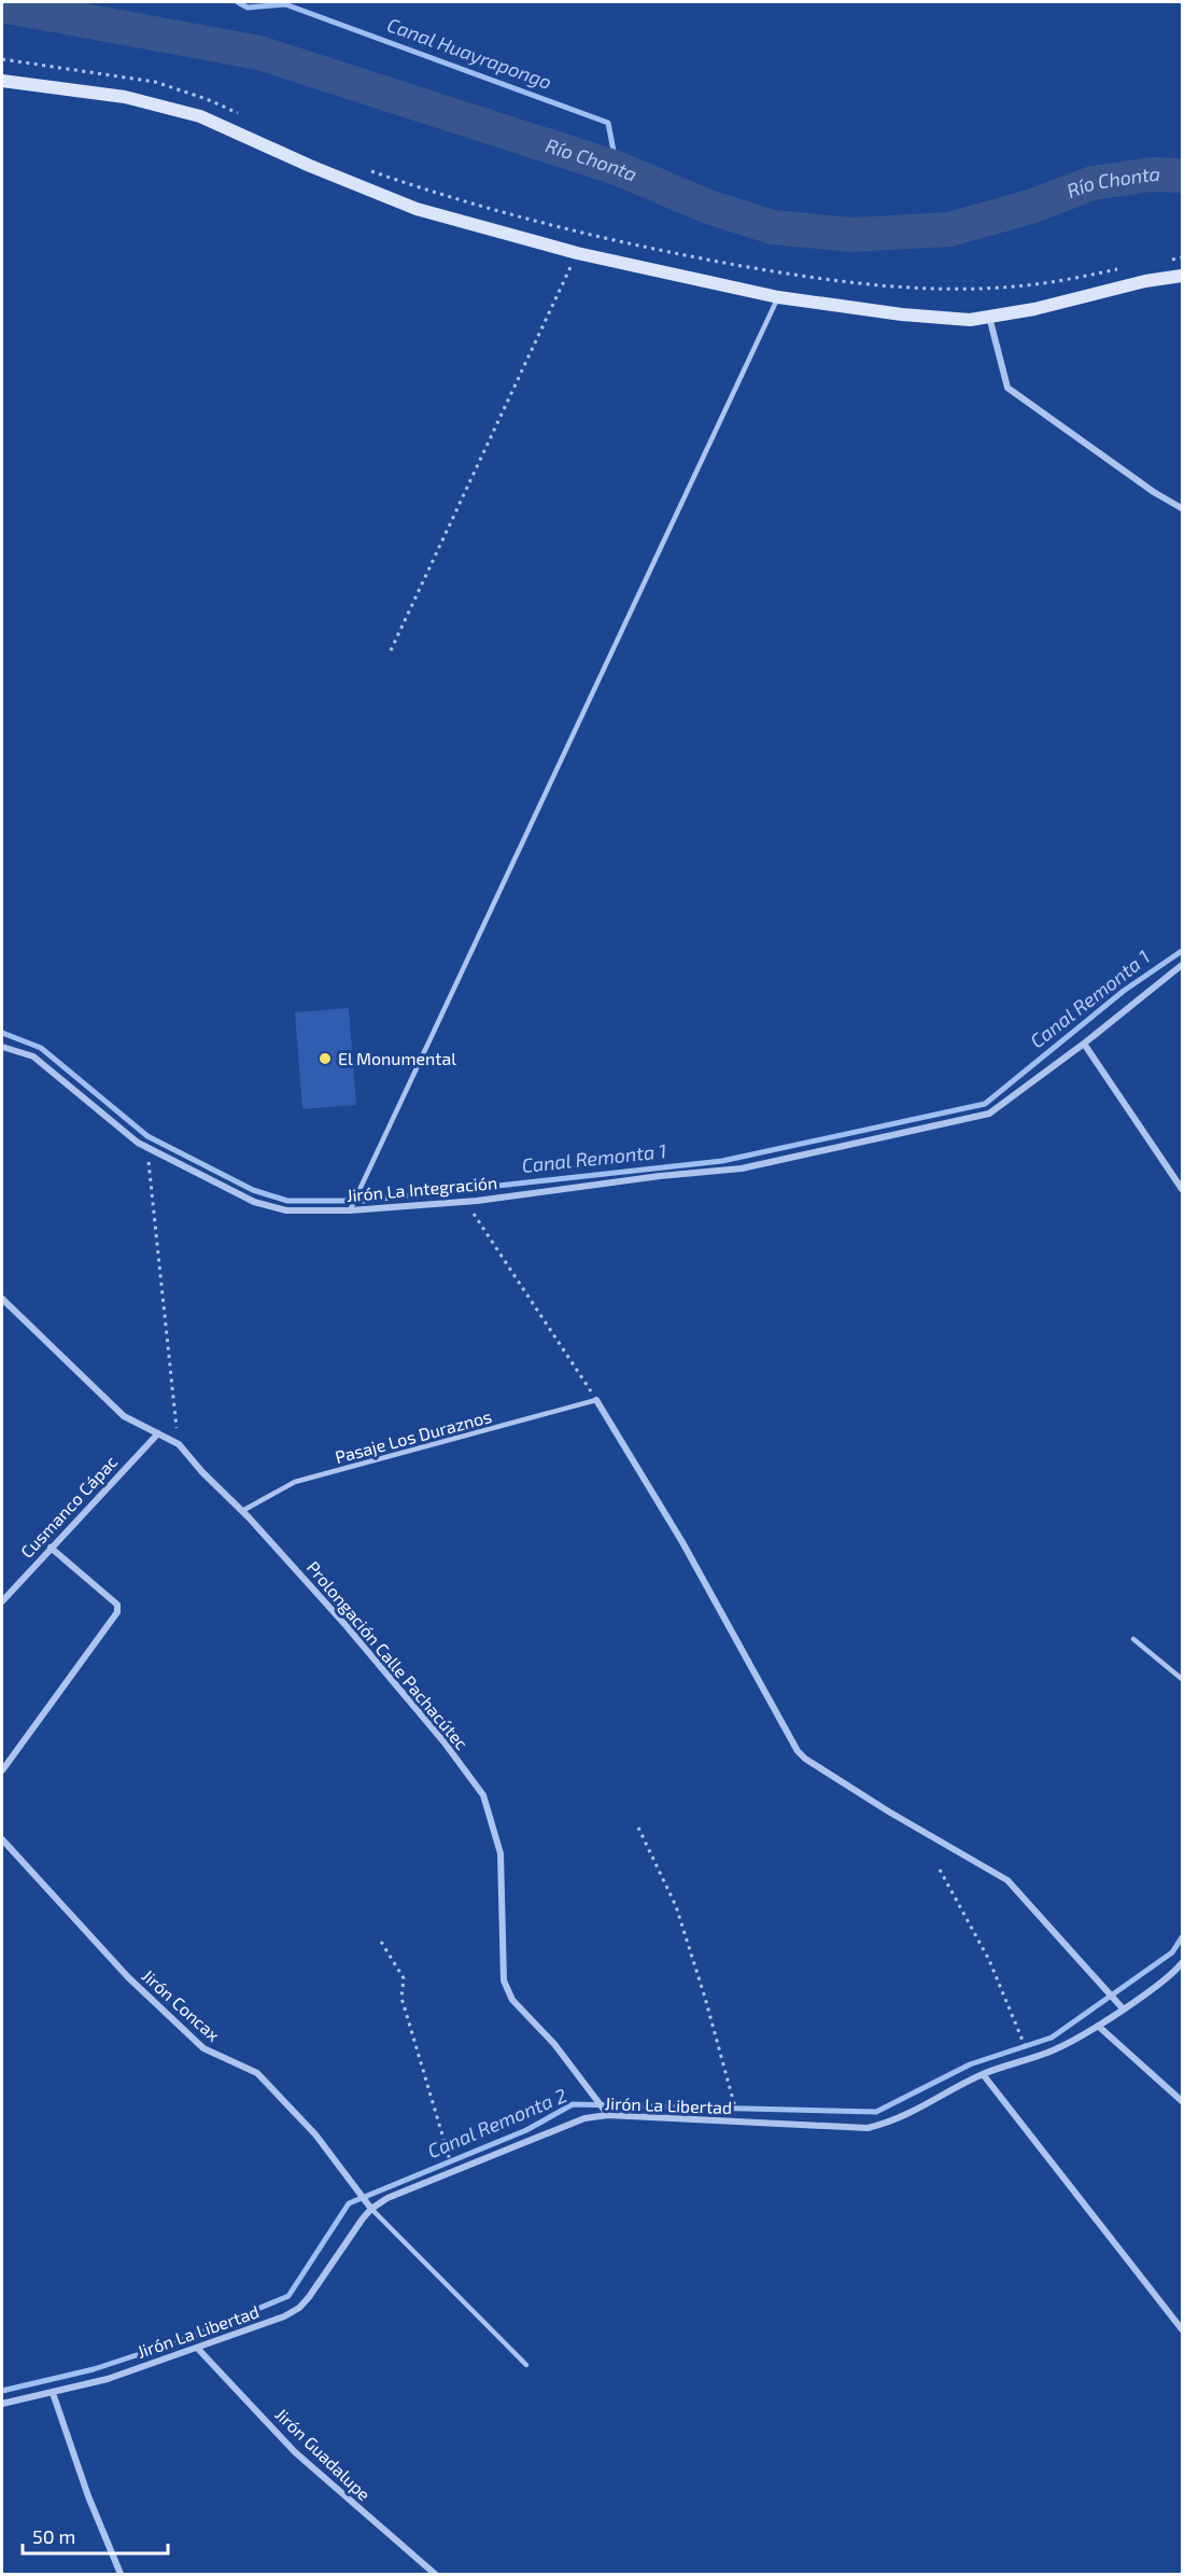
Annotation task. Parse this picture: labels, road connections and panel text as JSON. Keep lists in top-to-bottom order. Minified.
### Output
{"streets":{"street":["Jirón La Integración","Cusmanco Cápac","Prolongación Calle Pachacútec","Jirón Concax","Jirón La Libertad","Jirón Guadalupe"],"lane":["Pasaje Los Duraznos"]},"crossings":[["Pasaje Los Duraznos","Prolongación Calle Pachacútec"],["Cusmanco Cápac","Prolongación Calle Pachacútec"],["Prolongación Calle Pachacútec","Jirón La Libertad"],["Jirón Concax","Jirón La Libertad"],["Jirón La Libertad","Jirón Guadalupe"]],"water":["Canal Huayrapongo","Río Chonta","Canal Remonta 1","Canal Remonta 2"],"places":["El Monumental"],"scale_bar":"50 m"}
